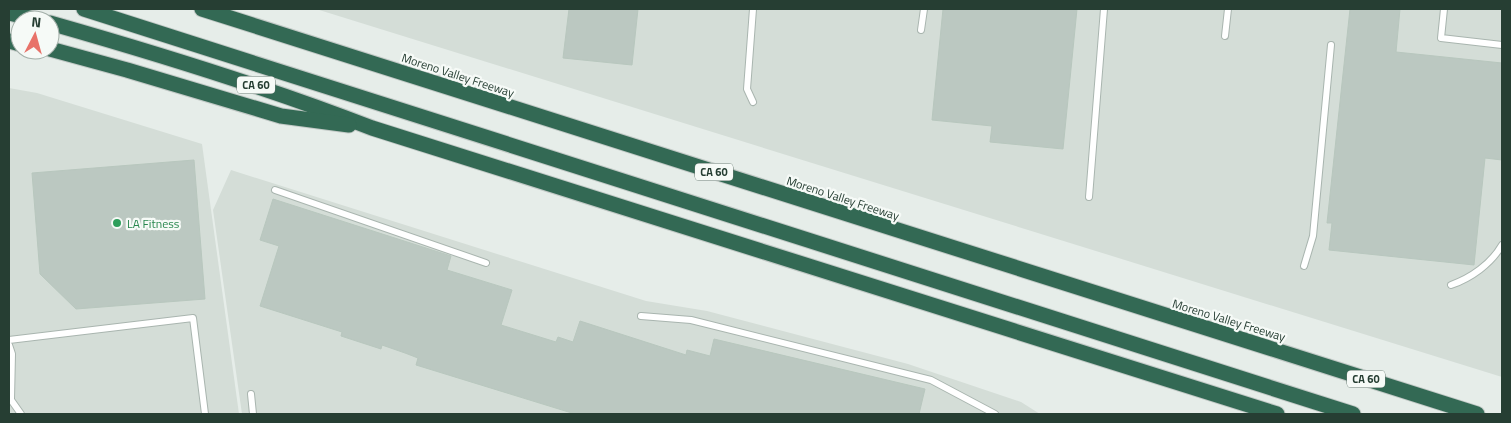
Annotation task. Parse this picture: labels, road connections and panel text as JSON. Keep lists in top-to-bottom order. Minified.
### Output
{"streets":{"highway":["Moreno Valley Freeway","CA 60"]},"places":["LA Fitness"],"north":"top"}
